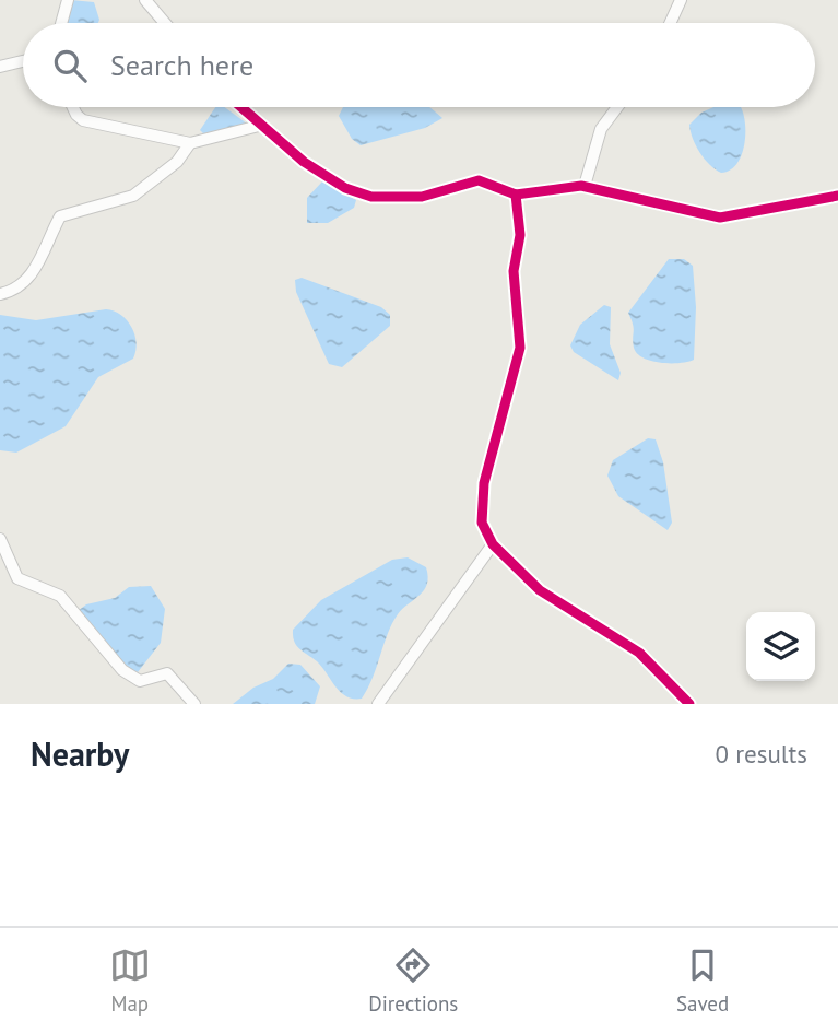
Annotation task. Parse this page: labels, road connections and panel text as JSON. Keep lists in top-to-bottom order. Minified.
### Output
{"page":{"search":"Search here","heading":["Nearby","0 results"],"nav":["Map","Directions","Saved"]}}
